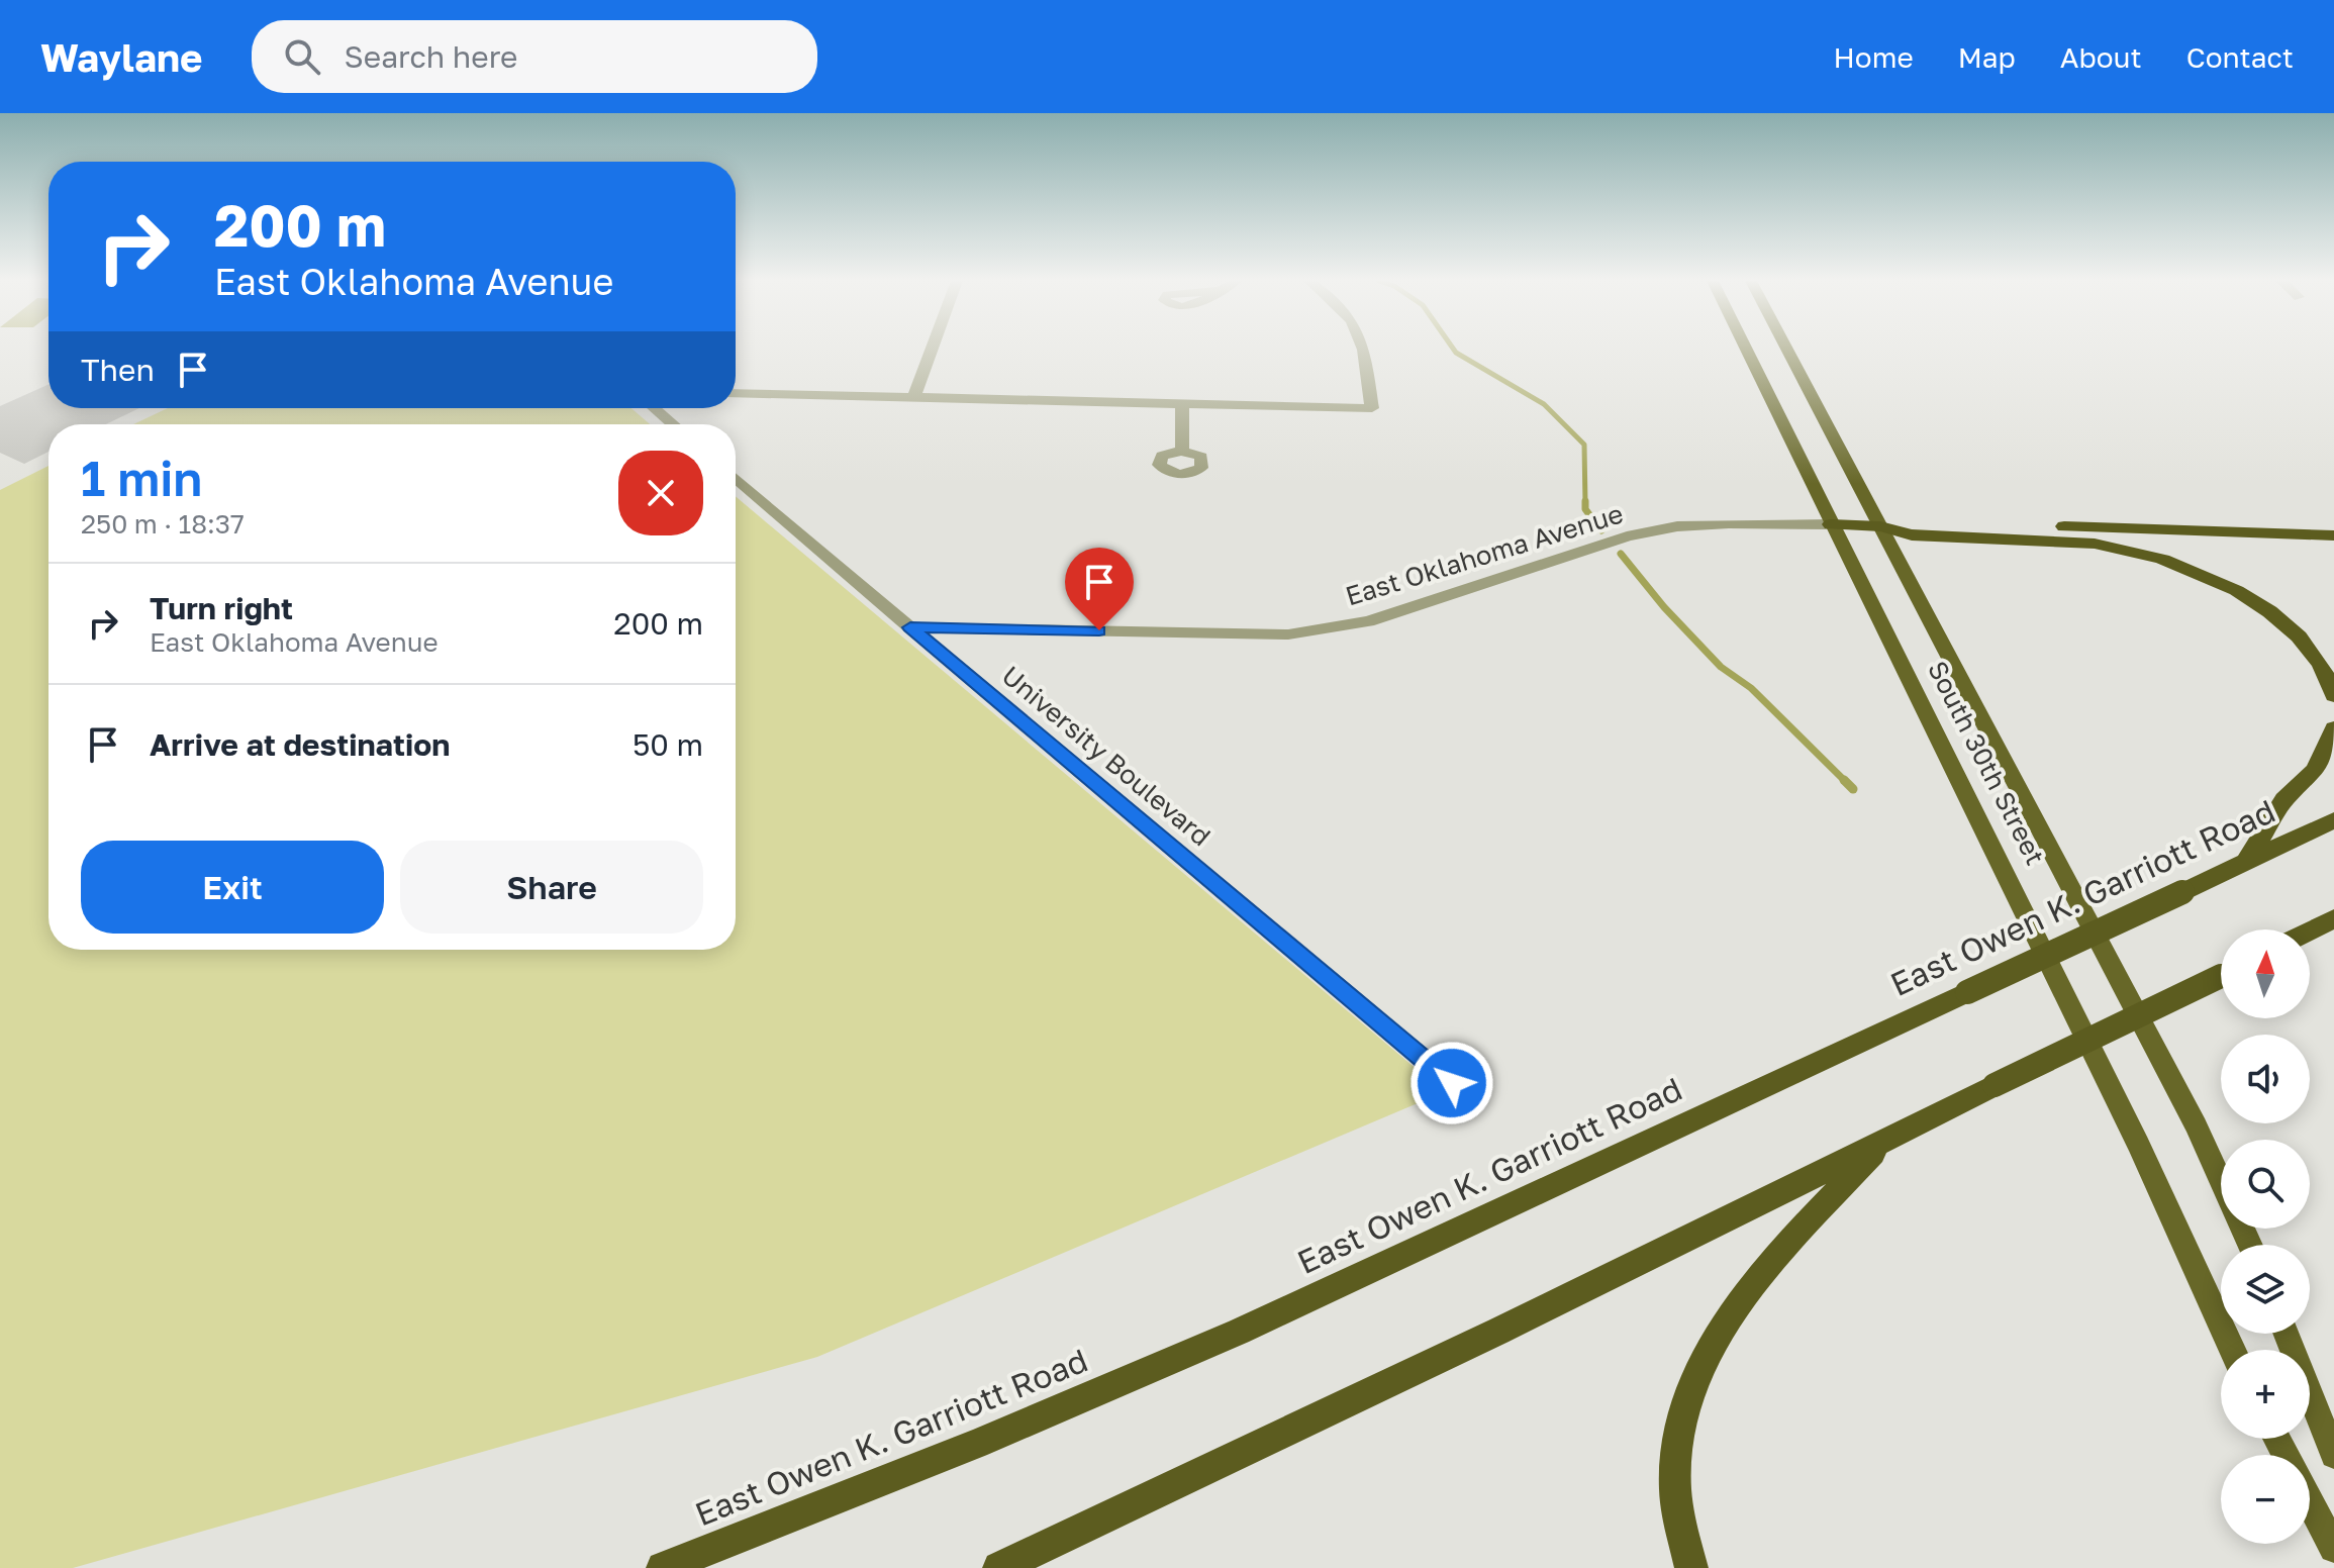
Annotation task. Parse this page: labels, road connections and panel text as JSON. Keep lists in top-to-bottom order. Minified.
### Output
{"streets":{"highway":["East Owen K. Garriott Road"],"main road":["South 30th Street"],"street":["East Oklahoma Avenue","University Boulevard"]},"crossings":[["East Oklahoma Avenue","University Boulevard"],["East Oklahoma Avenue","South 30th Street"]],"north":"top","page":{"header":"Waylane","search":"Search here","nav":["Home","Map","About","Contact"],"turn":["200 m","East Oklahoma Avenue"],"then":"Then","heading":["1 min","250 m · 18:37"],"list":[{"name":"Turn right","note":"East Oklahoma Avenue","value":"200 m"},{"name":"Arrive at destination","value":"50 m"}],"buttons":["Exit","Share"],"map_buttons":["+","−"]}}
